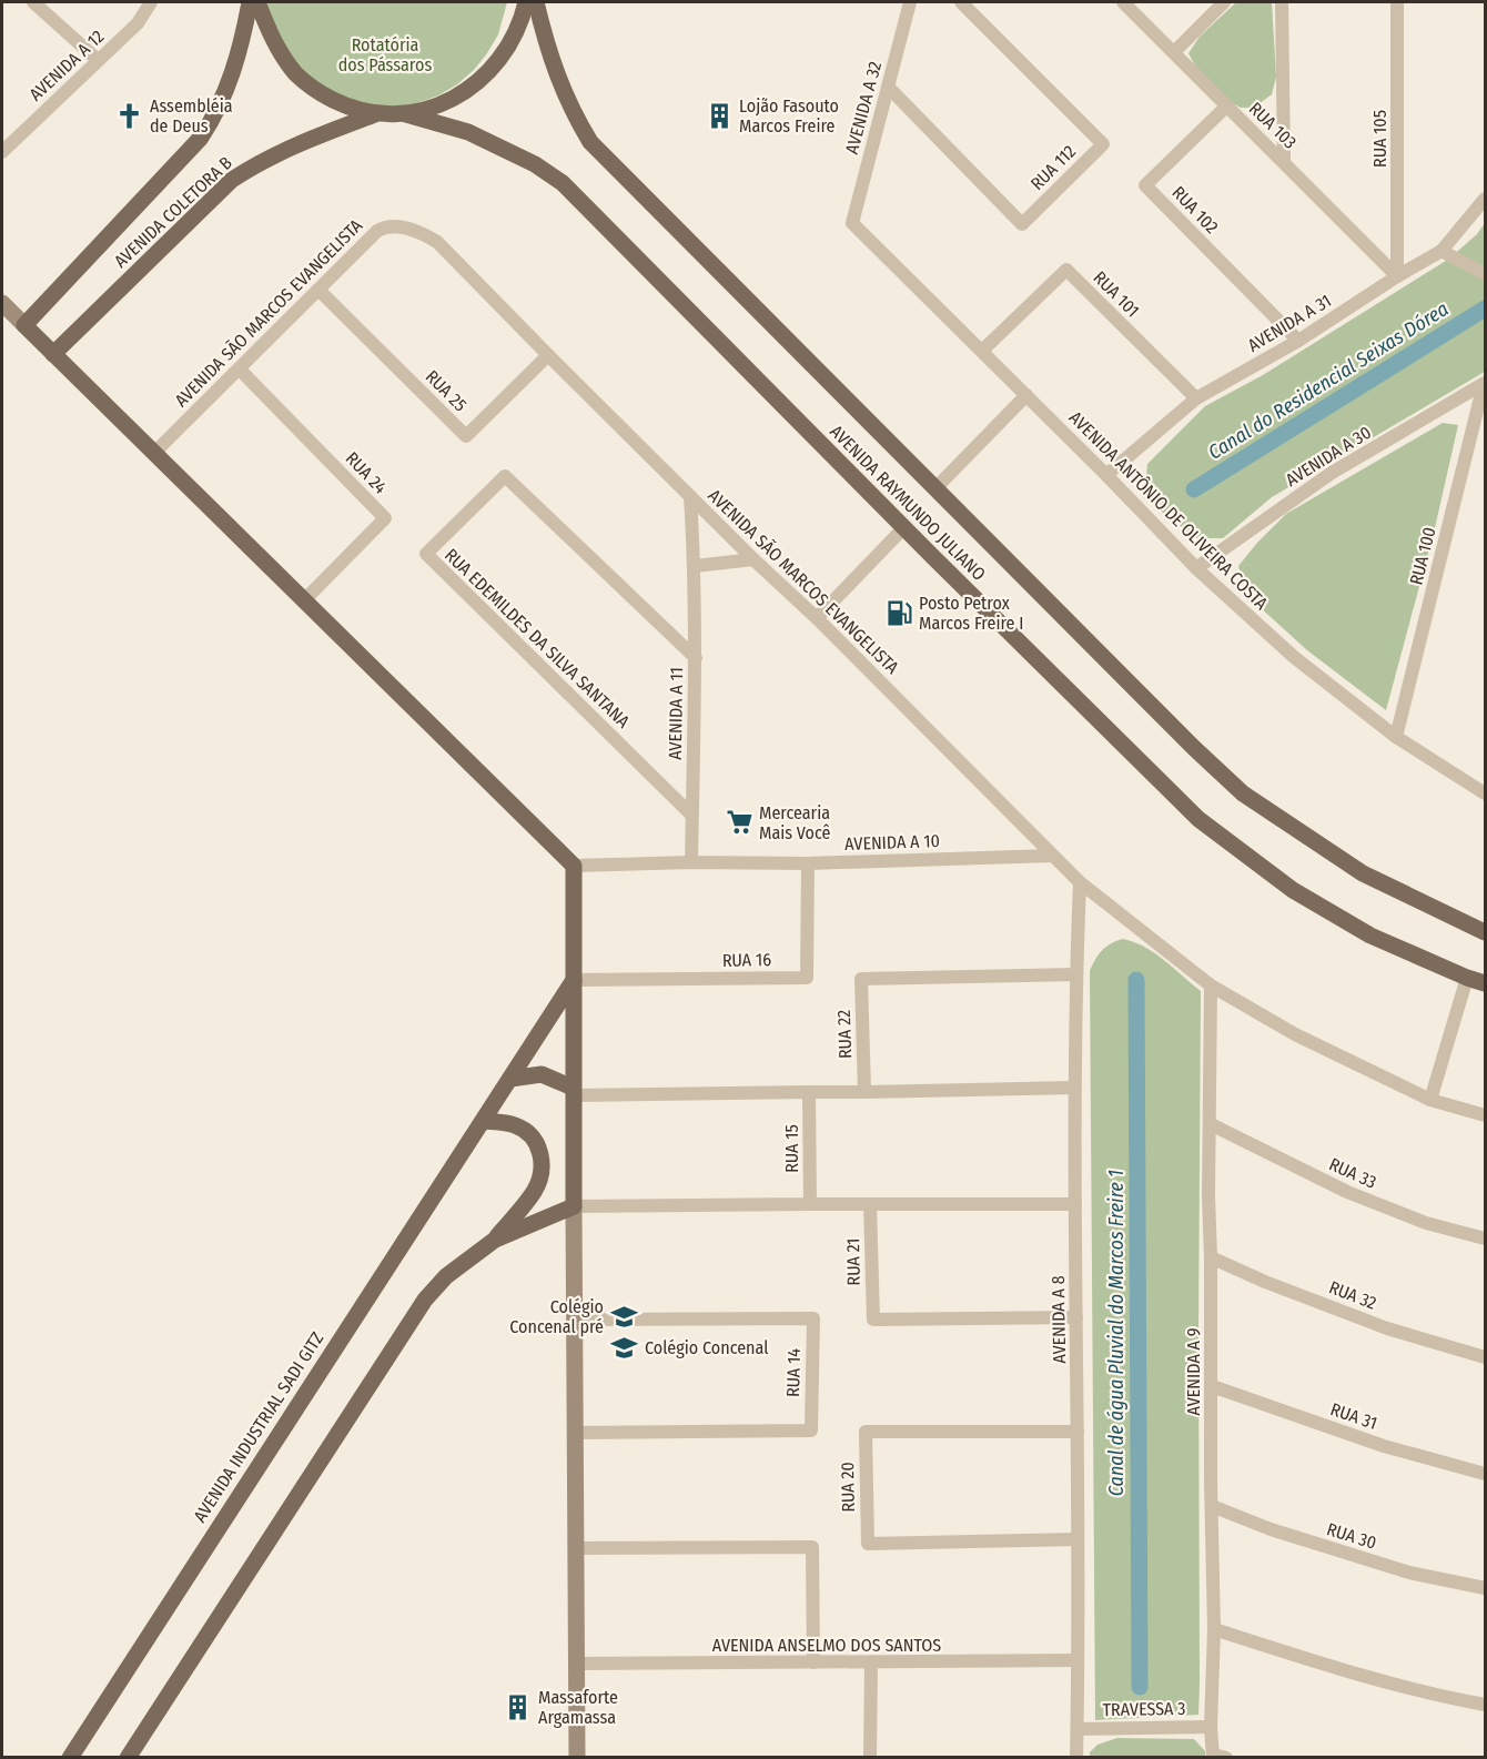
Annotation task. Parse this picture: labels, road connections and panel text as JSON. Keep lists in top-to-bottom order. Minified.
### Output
{"streets":{"main road":["AVENIDA COLETORA B","AVENIDA RAYMUNDO JULIANO","AVENIDA INDUSTRIAL SADI GITZ"],"street":["AVENIDA A 12","AVENIDA A 32","RUA 103","RUA 105","RUA 112","RUA 102","RUA 101","AVENIDA SÃO MARCOS EVANGELISTA","AVENIDA A 31","RUA 25","AVENIDA A 30","RUA 24","AVENIDA ANTÔNIO DE OLIVEIRA COSTA","RUA 100","RUA EDEMILDES DA SILVA SANTANA","AVENIDA A 11","AVENIDA A 10","RUA 16","RUA 22","RUA 15","RUA 33","RUA 21","RUA 32","AVENIDA A 8","AVENIDA A 9","RUA 14","RUA 31","RUA 20","RUA 30","AVENIDA ANSELMO DOS SANTOS","TRAVESSA 3"]},"crossings":[["AVENIDA A 32","RUA 112"],["AVENIDA A 32","AVENIDA ANTÔNIO DE OLIVEIRA COSTA"],["RUA 103","RUA 105"],["RUA 103","RUA 102"],["RUA 103","AVENIDA A 31"],["RUA 105","AVENIDA A 31"],["RUA 102","AVENIDA A 31"],["RUA 101","AVENIDA A 31"],["RUA 101","AVENIDA ANTÔNIO DE OLIVEIRA COSTA"],["AVENIDA SÃO MARCOS EVANGELISTA","RUA 25"],["AVENIDA SÃO MARCOS EVANGELISTA","RUA 24"],["AVENIDA SÃO MARCOS EVANGELISTA","AVENIDA A 11"],["AVENIDA SÃO MARCOS EVANGELISTA","AVENIDA A 10"],["AVENIDA SÃO MARCOS EVANGELISTA","AVENIDA A 8"],["AVENIDA SÃO MARCOS EVANGELISTA","AVENIDA A 9"],["AVENIDA A 31","AVENIDA ANTÔNIO DE OLIVEIRA COSTA"],["AVENIDA A 30","AVENIDA ANTÔNIO DE OLIVEIRA COSTA"],["AVENIDA A 30","RUA 100"],["AVENIDA ANTÔNIO DE OLIVEIRA COSTA","RUA 100"],["RUA EDEMILDES DA SILVA SANTANA","AVENIDA A 11"],["AVENIDA A 11","AVENIDA A 10"],["AVENIDA A 10","RUA 16"],["RUA 16","AVENIDA INDUSTRIAL SADI GITZ"],["RUA 22","AVENIDA A 8"],["RUA 33","AVENIDA A 9"],["RUA 21","AVENIDA A 8"],["RUA 32","AVENIDA A 9"],["AVENIDA A 8","RUA 20"],["AVENIDA A 8","AVENIDA ANSELMO DOS SANTOS"],["AVENIDA A 8","TRAVESSA 3"],["AVENIDA A 9","RUA 31"],["AVENIDA A 9","RUA 30"],["AVENIDA A 9","TRAVESSA 3"]],"water":["Canal do Residencial Seixas Dórea","Canal de água Pluvial do Marcos Freire 1"],"parks":["Rotatória dos Pássaros"],"places":{"church":["Assembléia de Deus"],"building":["Lojão Fasouto Marcos Freire","Massaforte Argamassa"],"fuel station":["Posto Petrox Marcos Freire I"],"supermarket":["Mercearia Mais Você"],"school or university":["Colégio Concenal pré","Colégio Concenal"]}}
